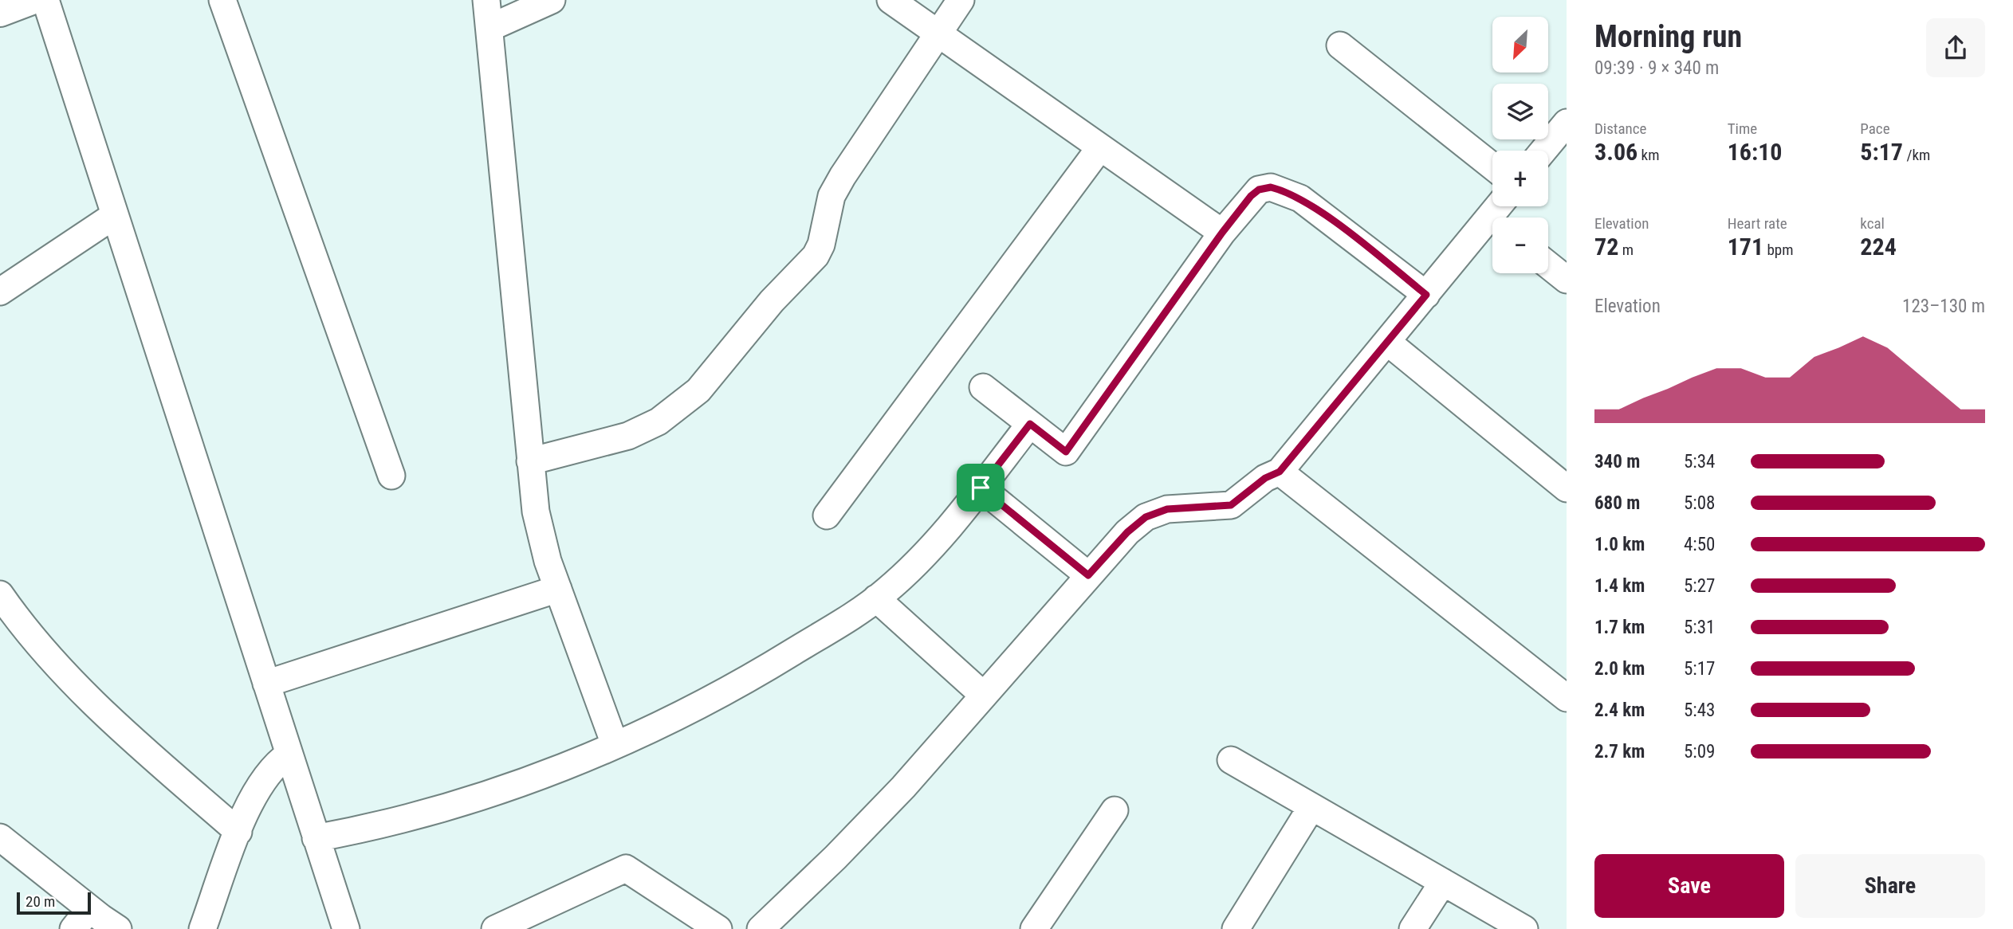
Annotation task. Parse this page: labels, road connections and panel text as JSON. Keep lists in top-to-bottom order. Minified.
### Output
{"scale_bar":"20 m","north":"bottom left","page":{"heading":["Morning run","09:39 · 9 × 340 m"],"map_buttons":["+","−"],"stats":[["Distance","3.06 km"],["Time","16:10"],["Pace","5:17 /km"],["Elevation","72 m"],["Heart rate","171 bpm"],["kcal","224"]],"chart":["Elevation","123–130 m"],"list":[{"name":"340 m","note":"5:34"},{"name":"680 m","note":"5:08"},{"name":"1.0 km","note":"4:50"},{"name":"1.4 km","note":"5:27"},{"name":"1.7 km","note":"5:31"},{"name":"2.0 km","note":"5:17"},{"name":"2.4 km","note":"5:43"},{"name":"2.7 km","note":"5:09"}],"buttons":["Save","Share"],"scale":"20 m"}}
